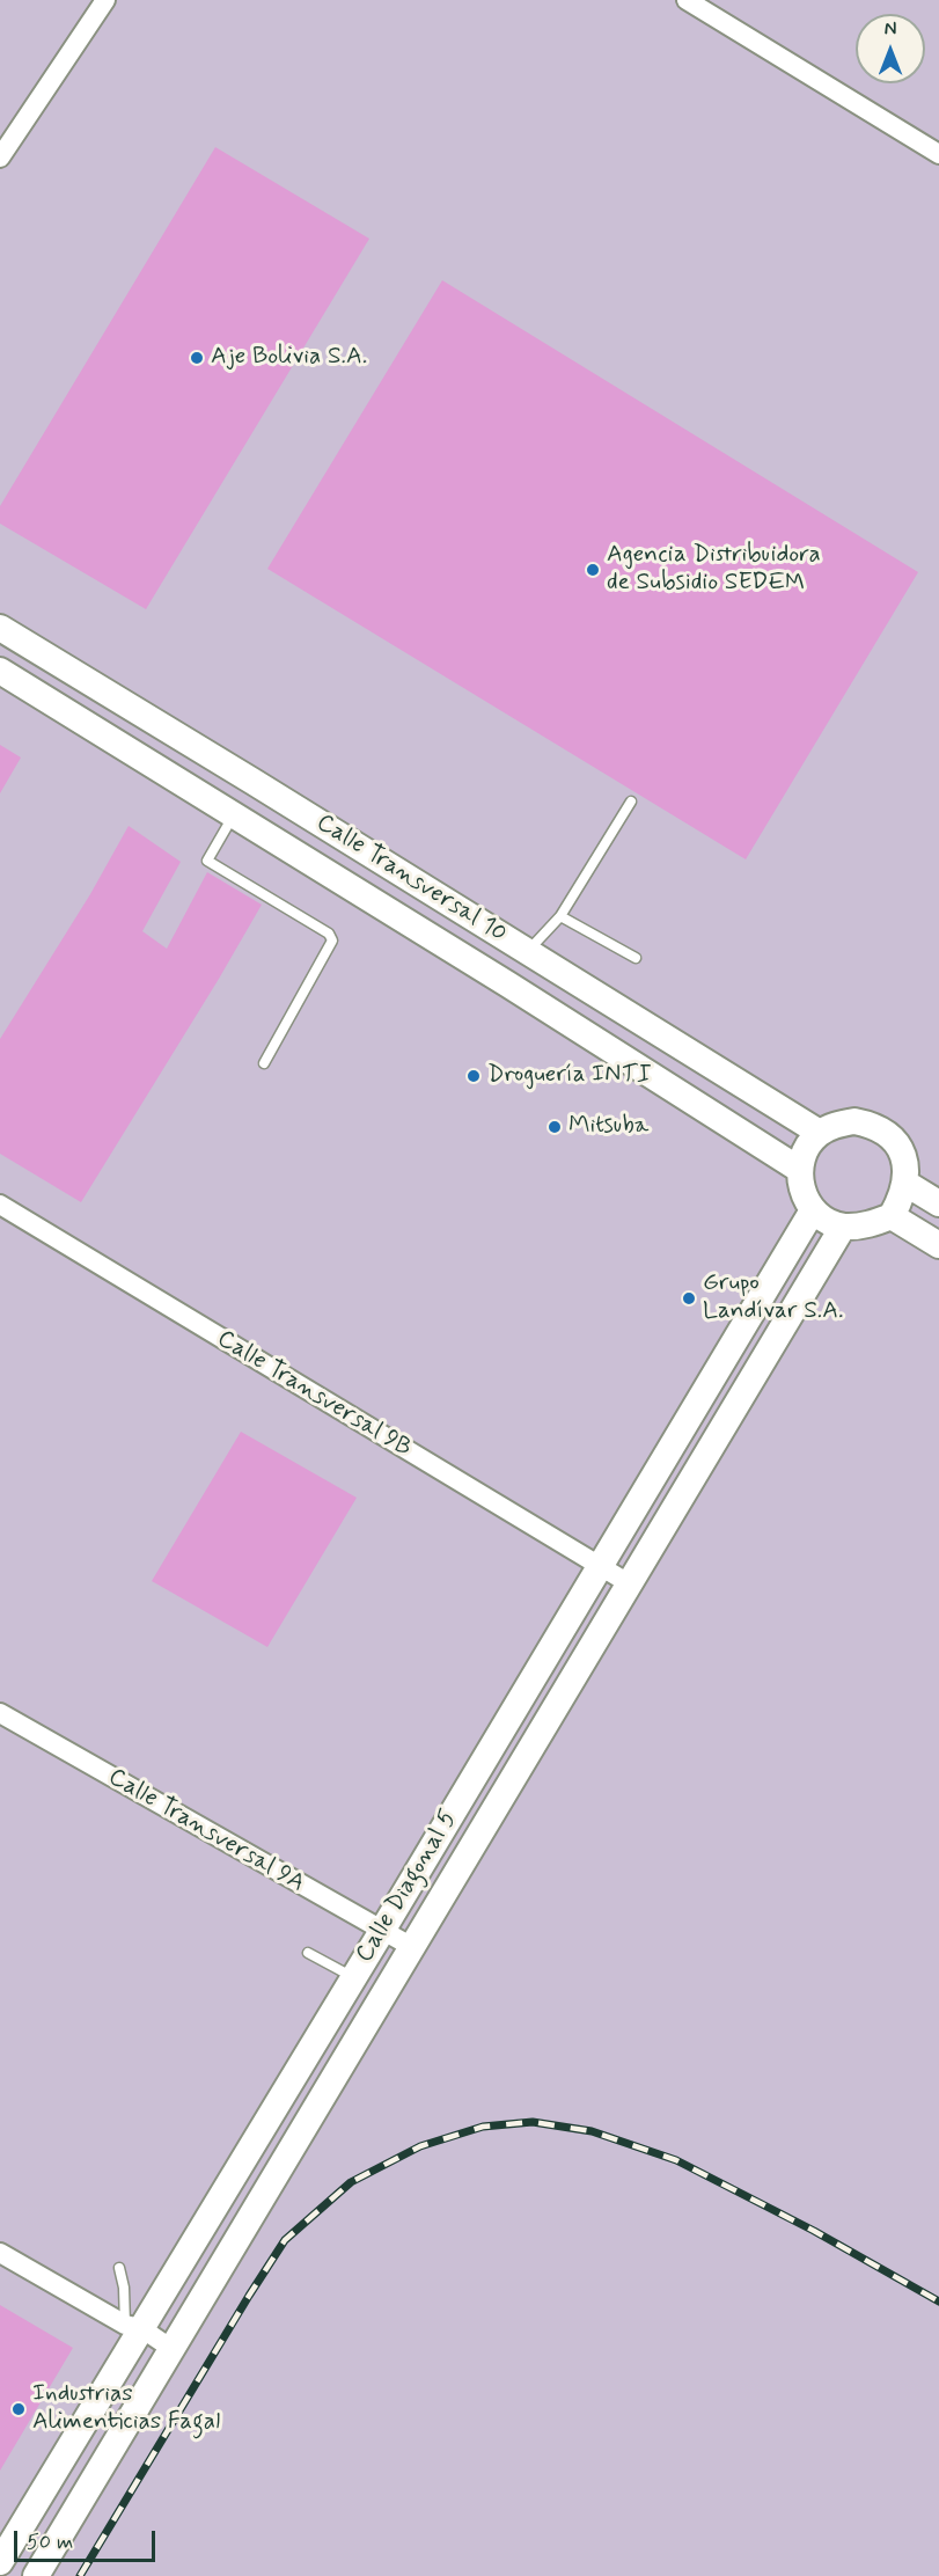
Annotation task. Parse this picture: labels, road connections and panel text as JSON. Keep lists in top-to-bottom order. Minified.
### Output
{"streets":{"main road":["Calle Transversal 10","Calle Diagonal 5"],"street":["Calle Transversal 9B","Calle Transversal 9A"]},"crossings":[["Calle Transversal 10","Calle Diagonal 5"],["Calle Transversal 9B","Calle Diagonal 5"],["Calle Transversal 9A","Calle Diagonal 5"]],"places":["Aje Bolivia S.A.","Agencia Distribuidora de Subsidio SEDEM","Droguería INTI","Mitsuba","Grupo Landívar S.A.","Industrias Alimenticias Fagal"],"scale_bar":"50 m","north":"top"}
